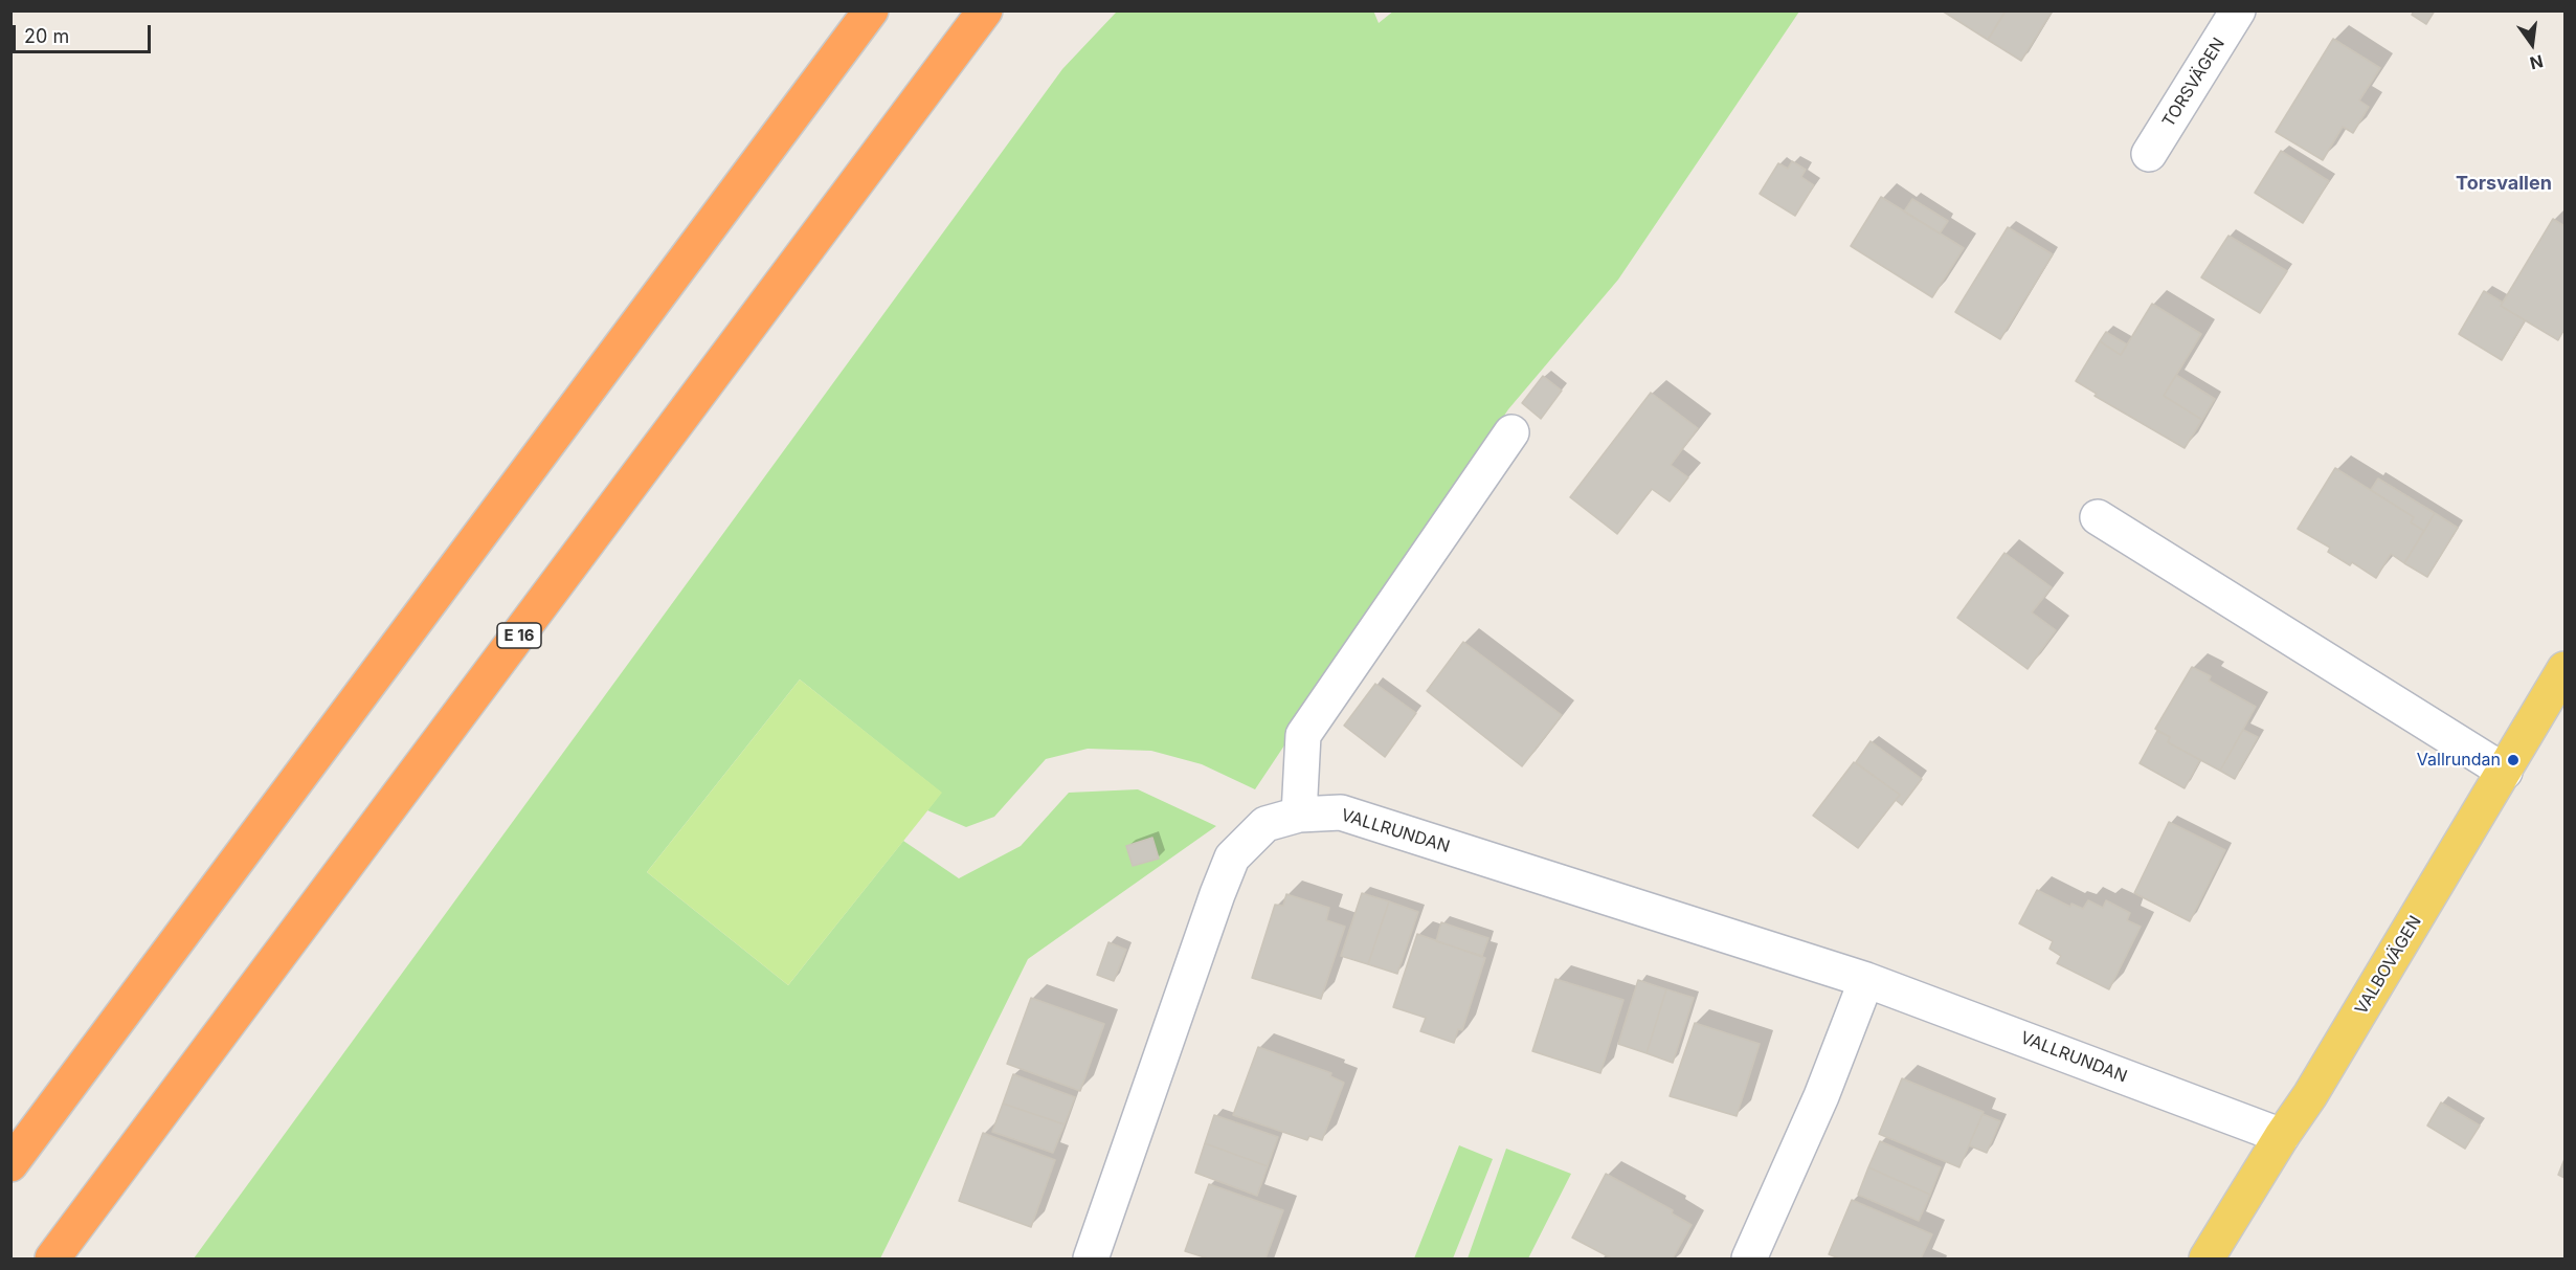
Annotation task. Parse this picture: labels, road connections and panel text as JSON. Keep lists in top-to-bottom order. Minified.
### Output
{"streets":{"highway":["E 16"],"main road":["VALBOVÄGEN"],"street":["TORSVÄGEN","VALLRUNDAN"]},"crossings":[["VALLRUNDAN","VALBOVÄGEN"]],"districts":["Torsvallen"],"places":["Vallrundan"],"scale_bar":"20 m","north":"bottom"}
